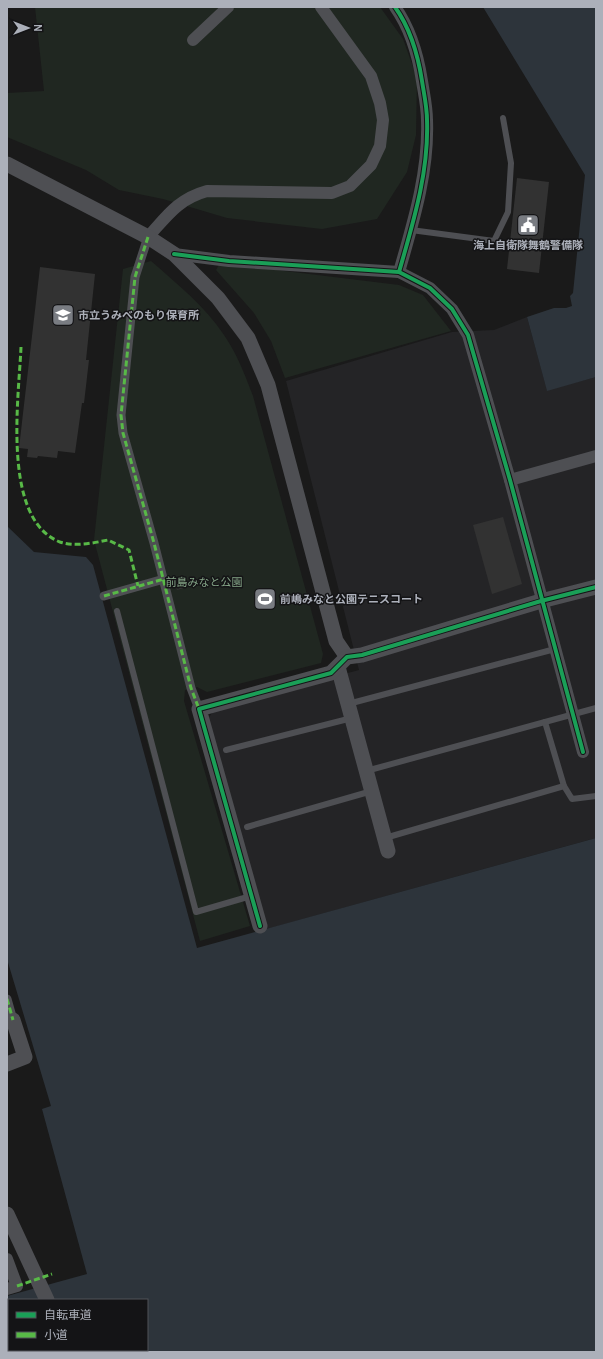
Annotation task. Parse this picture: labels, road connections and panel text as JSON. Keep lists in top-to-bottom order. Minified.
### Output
{"parks":["前島みなと公園"],"places":{"public building":["海上自衛隊舞鶴警備隊"],"school or university":["市立うみべのもり保育所"],"sports":["前嶋みなと公園テニスコート"]},"legend":["自転車道","小道"],"north":"right"}
